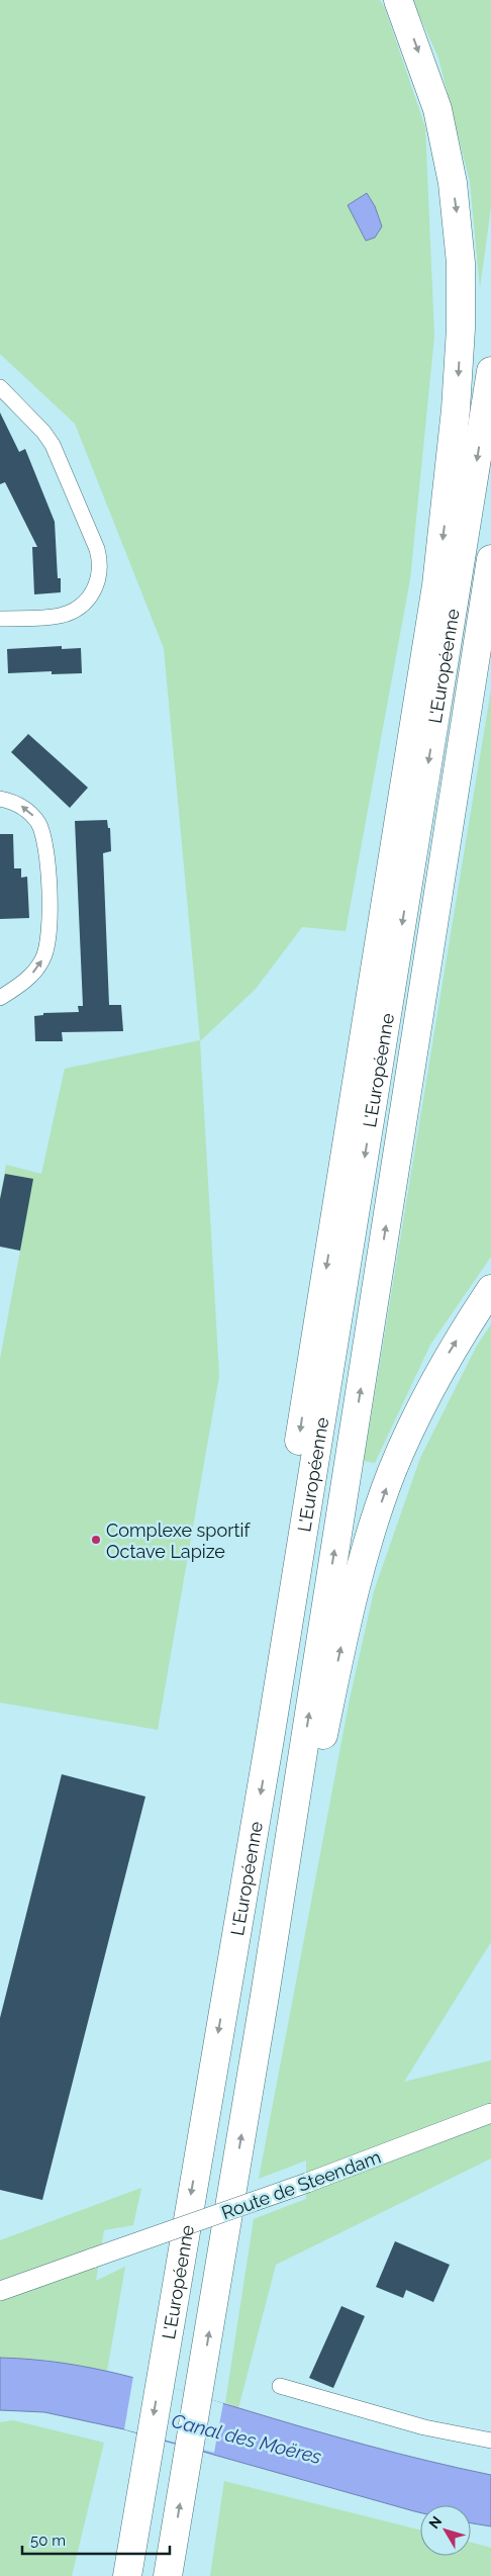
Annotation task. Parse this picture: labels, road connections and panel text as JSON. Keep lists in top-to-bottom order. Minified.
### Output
{"streets":{"highway":["L'Européenne"],"street":["Route de Steendam"]},"water":["Canal des Moëres"],"places":["Complexe sportif Octave Lapize"],"scale_bar":"50 m","north":"top left"}
